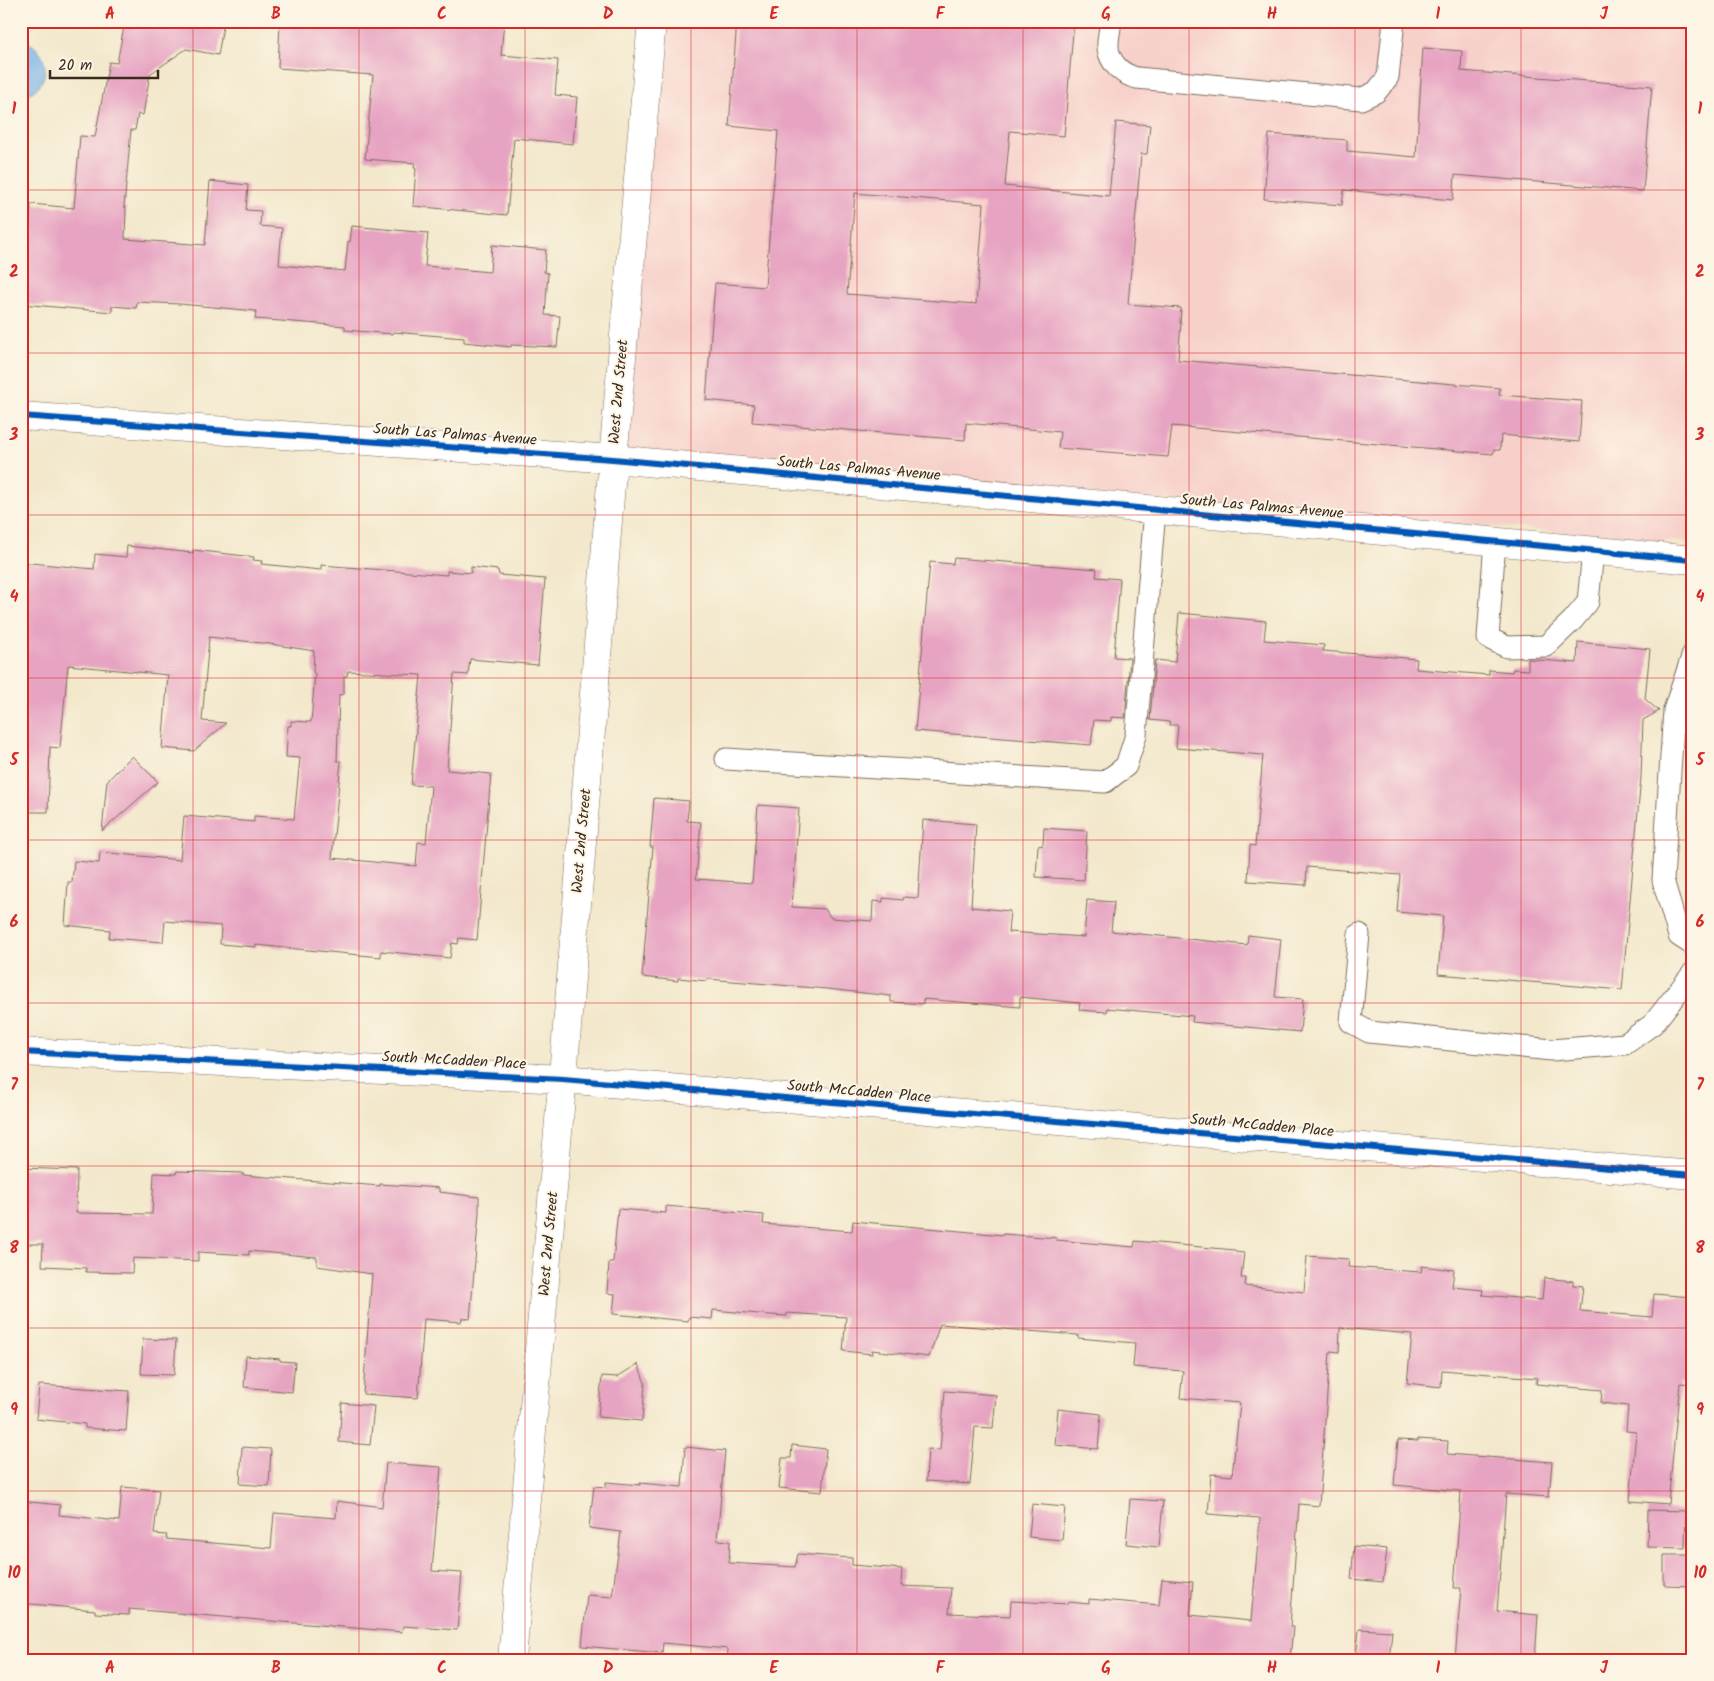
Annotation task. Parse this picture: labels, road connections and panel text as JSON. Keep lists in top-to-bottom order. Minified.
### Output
{"streets":{"street":["West 2nd Street","South Las Palmas Avenue","South McCadden Place"]},"crossings":[["West 2nd Street","South Las Palmas Avenue"],["West 2nd Street","South McCadden Place"]],"scale_bar":"20 m","grid":{"columns":["A","B","C","D","E","F","G","H","I","J"],"rows":["1","2","3","4","5","6","7","8","9","10"]}}
